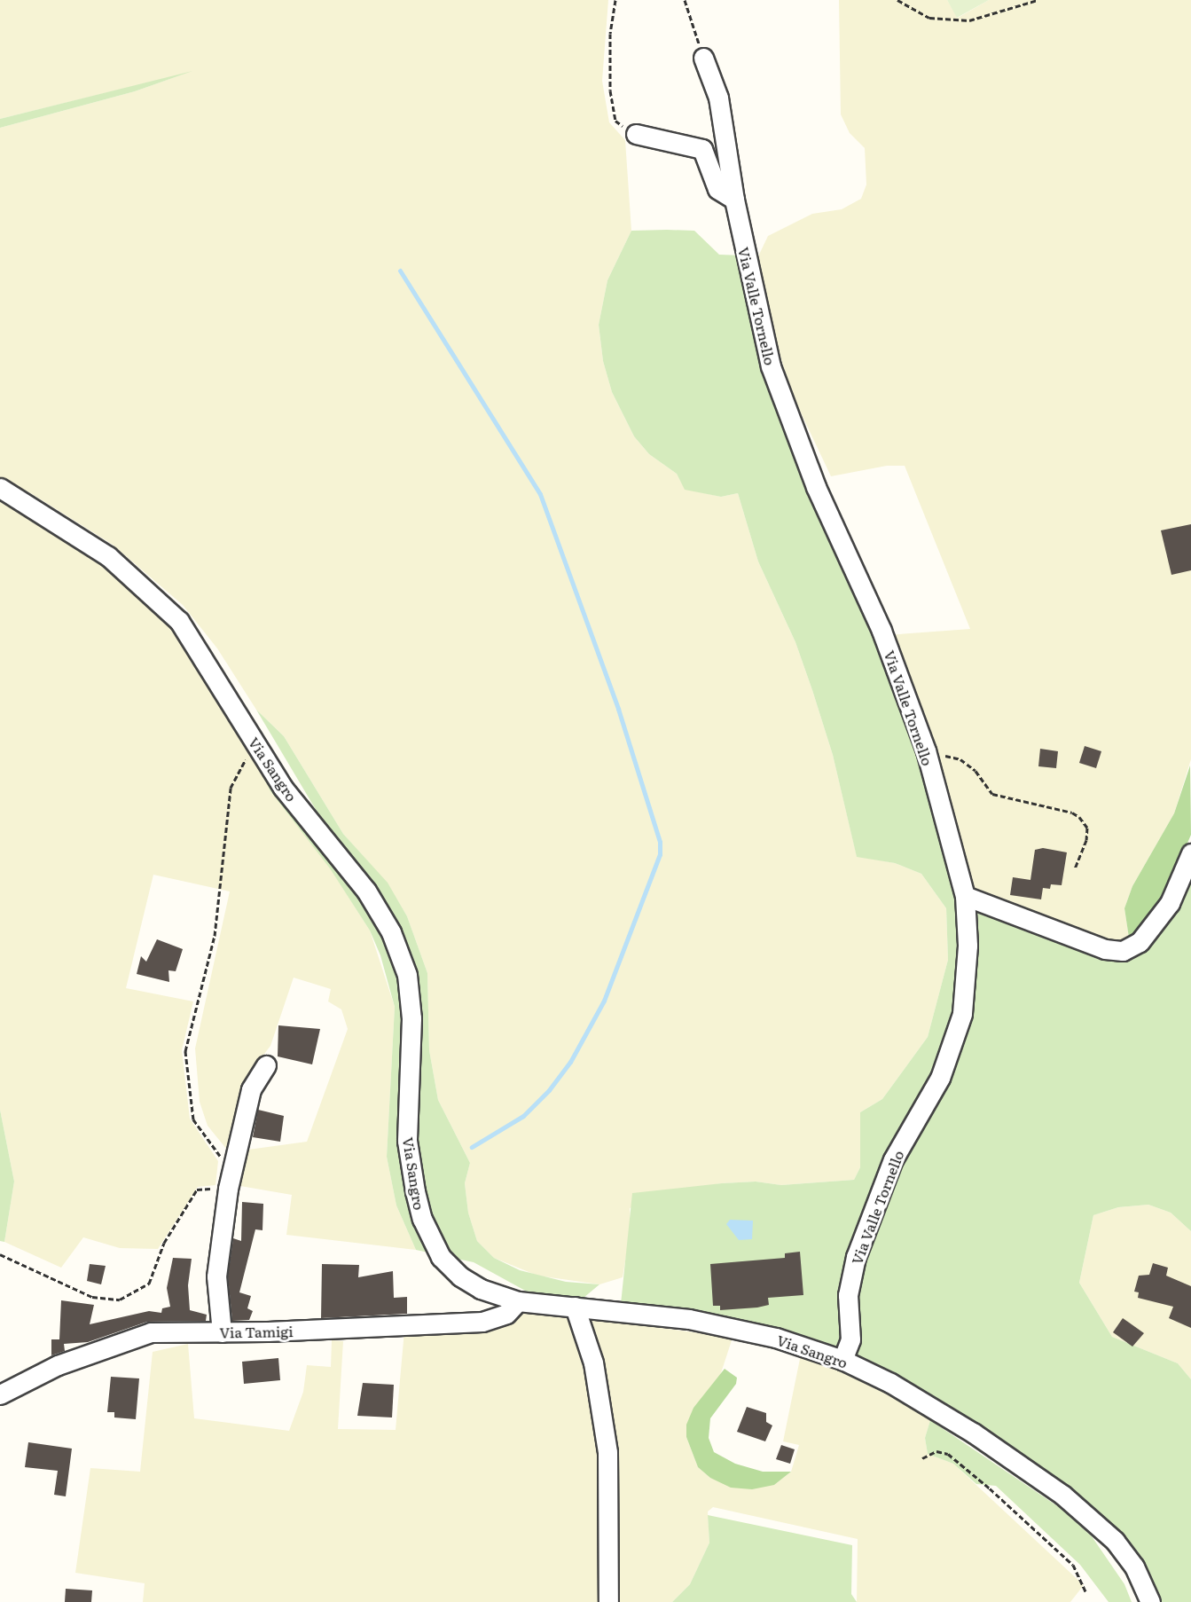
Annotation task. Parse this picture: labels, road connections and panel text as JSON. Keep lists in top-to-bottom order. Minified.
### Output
{"streets":{"street":["Via Valle Tornello","Via Sangro","Via Tamigi"]},"crossings":[["Via Valle Tornello","Via Sangro"],["Via Sangro","Via Tamigi"]]}
